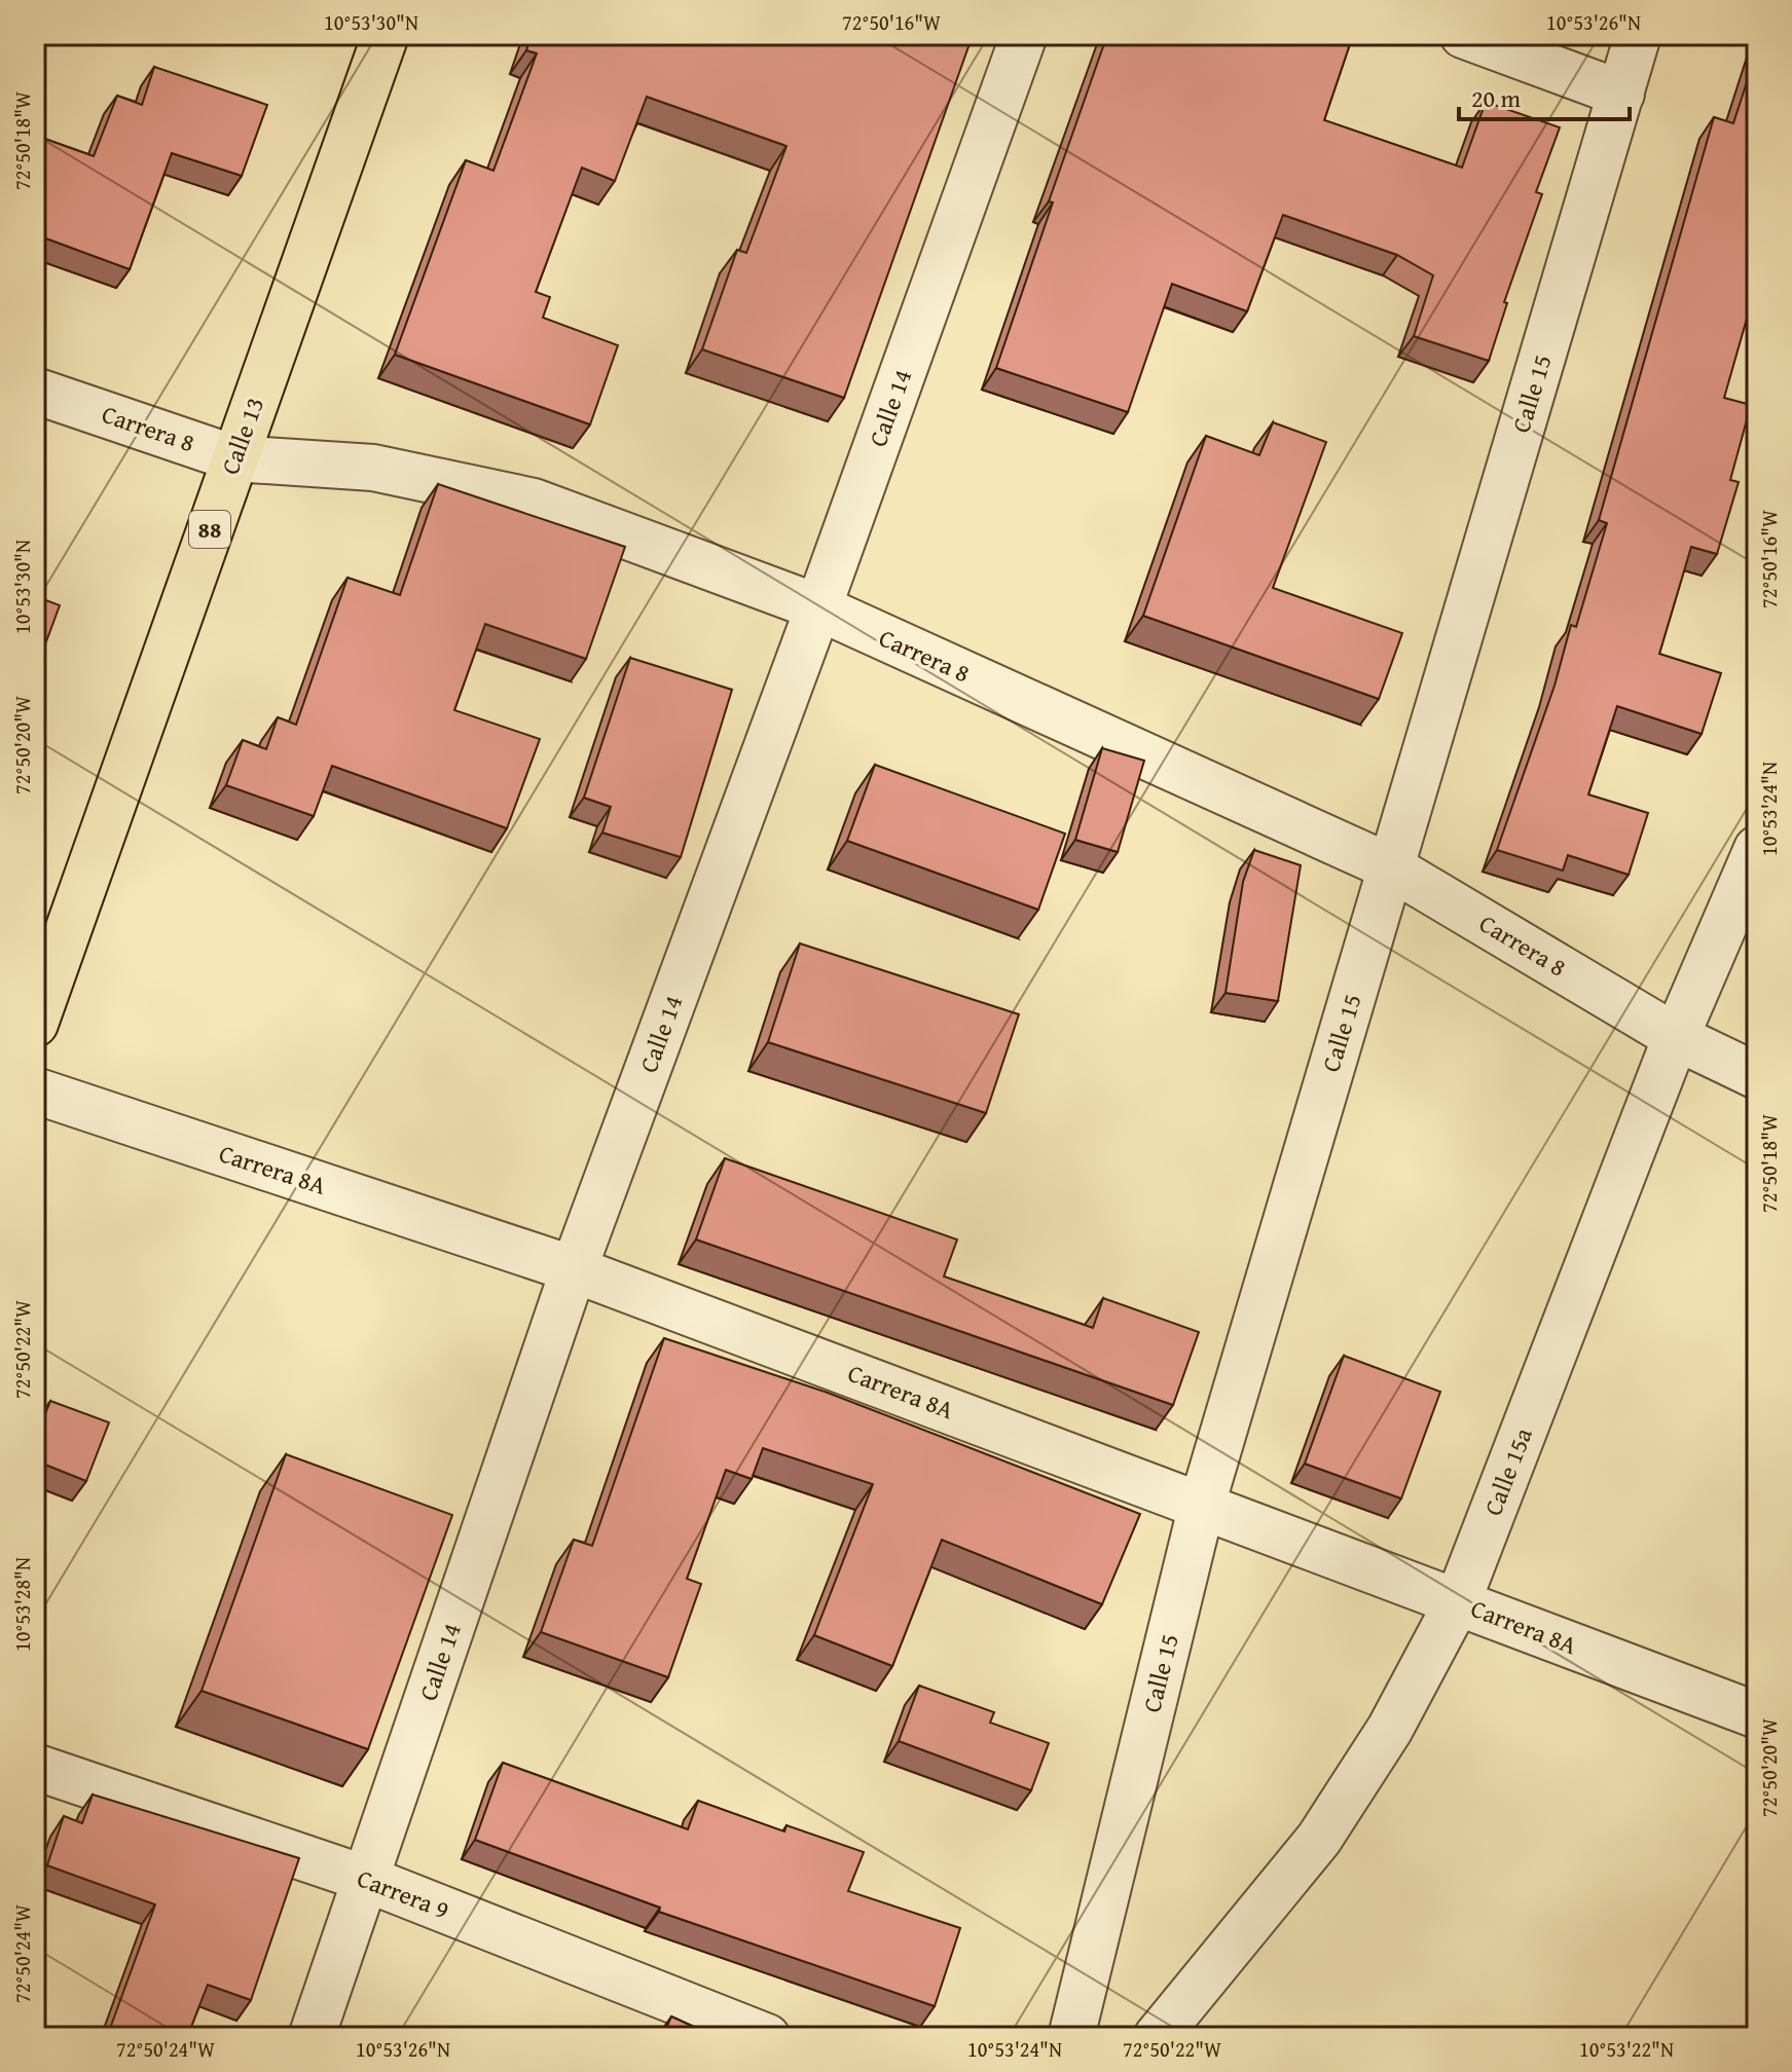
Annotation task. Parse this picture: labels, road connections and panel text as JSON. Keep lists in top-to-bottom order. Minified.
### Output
{"streets":{"highway":["Calle 13","88"],"street":["Calle 15","Calle 14","Carrera 8","Carrera 8A","Calle 15a","Carrera 9"]},"crossings":[["Calle 15","Carrera 8"],["Calle 15","Carrera 8A"],["Calle 14","Carrera 8"],["Calle 14","Carrera 8A"],["Calle 14","Carrera 9"],["Carrera 8","Calle 13"],["Carrera 8","Calle 15a"],["Carrera 8A","Calle 15a"]],"scale_bar":"20 m","coordinates":["10°53'30\"N","72°50'16\"W","10°53'26\"N","72°50'18\"W","72°50'20\"W","10°53'24\"N","72°50'22\"W","10°53'28\"N","72°50'24\"W","10°53'22\"N"]}
